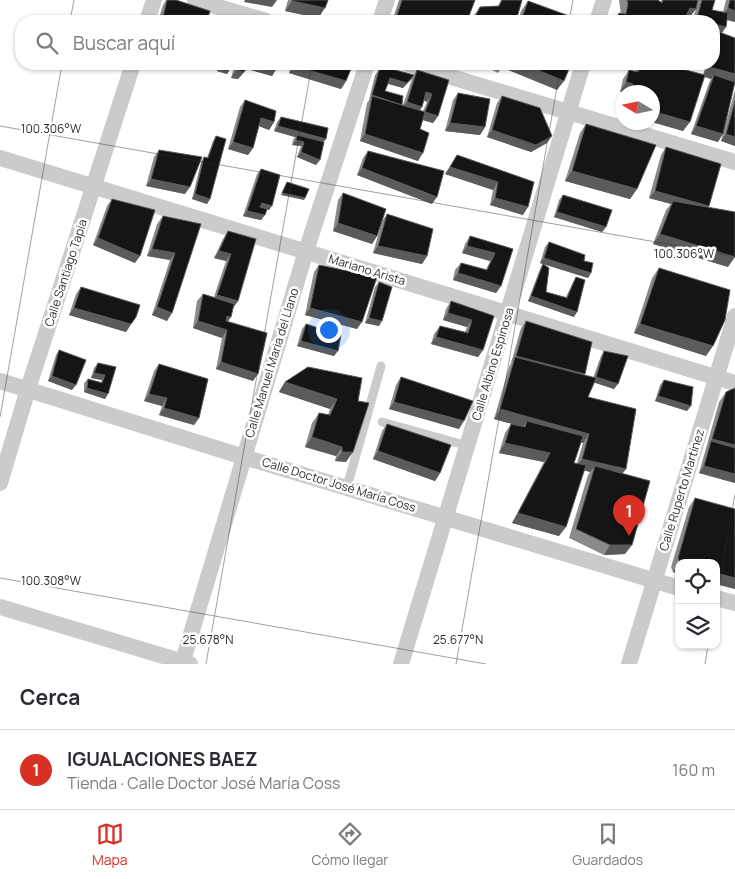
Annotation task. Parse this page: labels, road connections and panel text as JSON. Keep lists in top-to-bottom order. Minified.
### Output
{"streets":{"street":["Mariano Arista","Calle Santiago Tapia","Calle Manuel Maria del Llano","Calle Albino Espinosa","Calle Doctor José María Coss","Calle Ruperto Martínez"]},"crossings":[["Mariano Arista","Calle Santiago Tapia"],["Mariano Arista","Calle Manuel Maria del Llano"],["Mariano Arista","Calle Albino Espinosa"],["Mariano Arista","Calle Ruperto Martínez"],["Calle Santiago Tapia","Calle Doctor José María Coss"],["Calle Manuel Maria del Llano","Calle Doctor José María Coss"],["Calle Albino Espinosa","Calle Doctor José María Coss"],["Calle Doctor José María Coss","Calle Ruperto Martínez"]],"north":"left","page":{"search":"Buscar aquí","pins":"1","heading":"Cerca","list":[{"mark":"1","name":"IGUALACIONES BAEZ","note":"Tienda · Calle Doctor José María Coss","value":"160 m"}],"nav":["Mapa","Cómo llegar","Guardados"]},"coordinates":["100.306°W","100.308°W","25.678°N","25.677°N"]}
